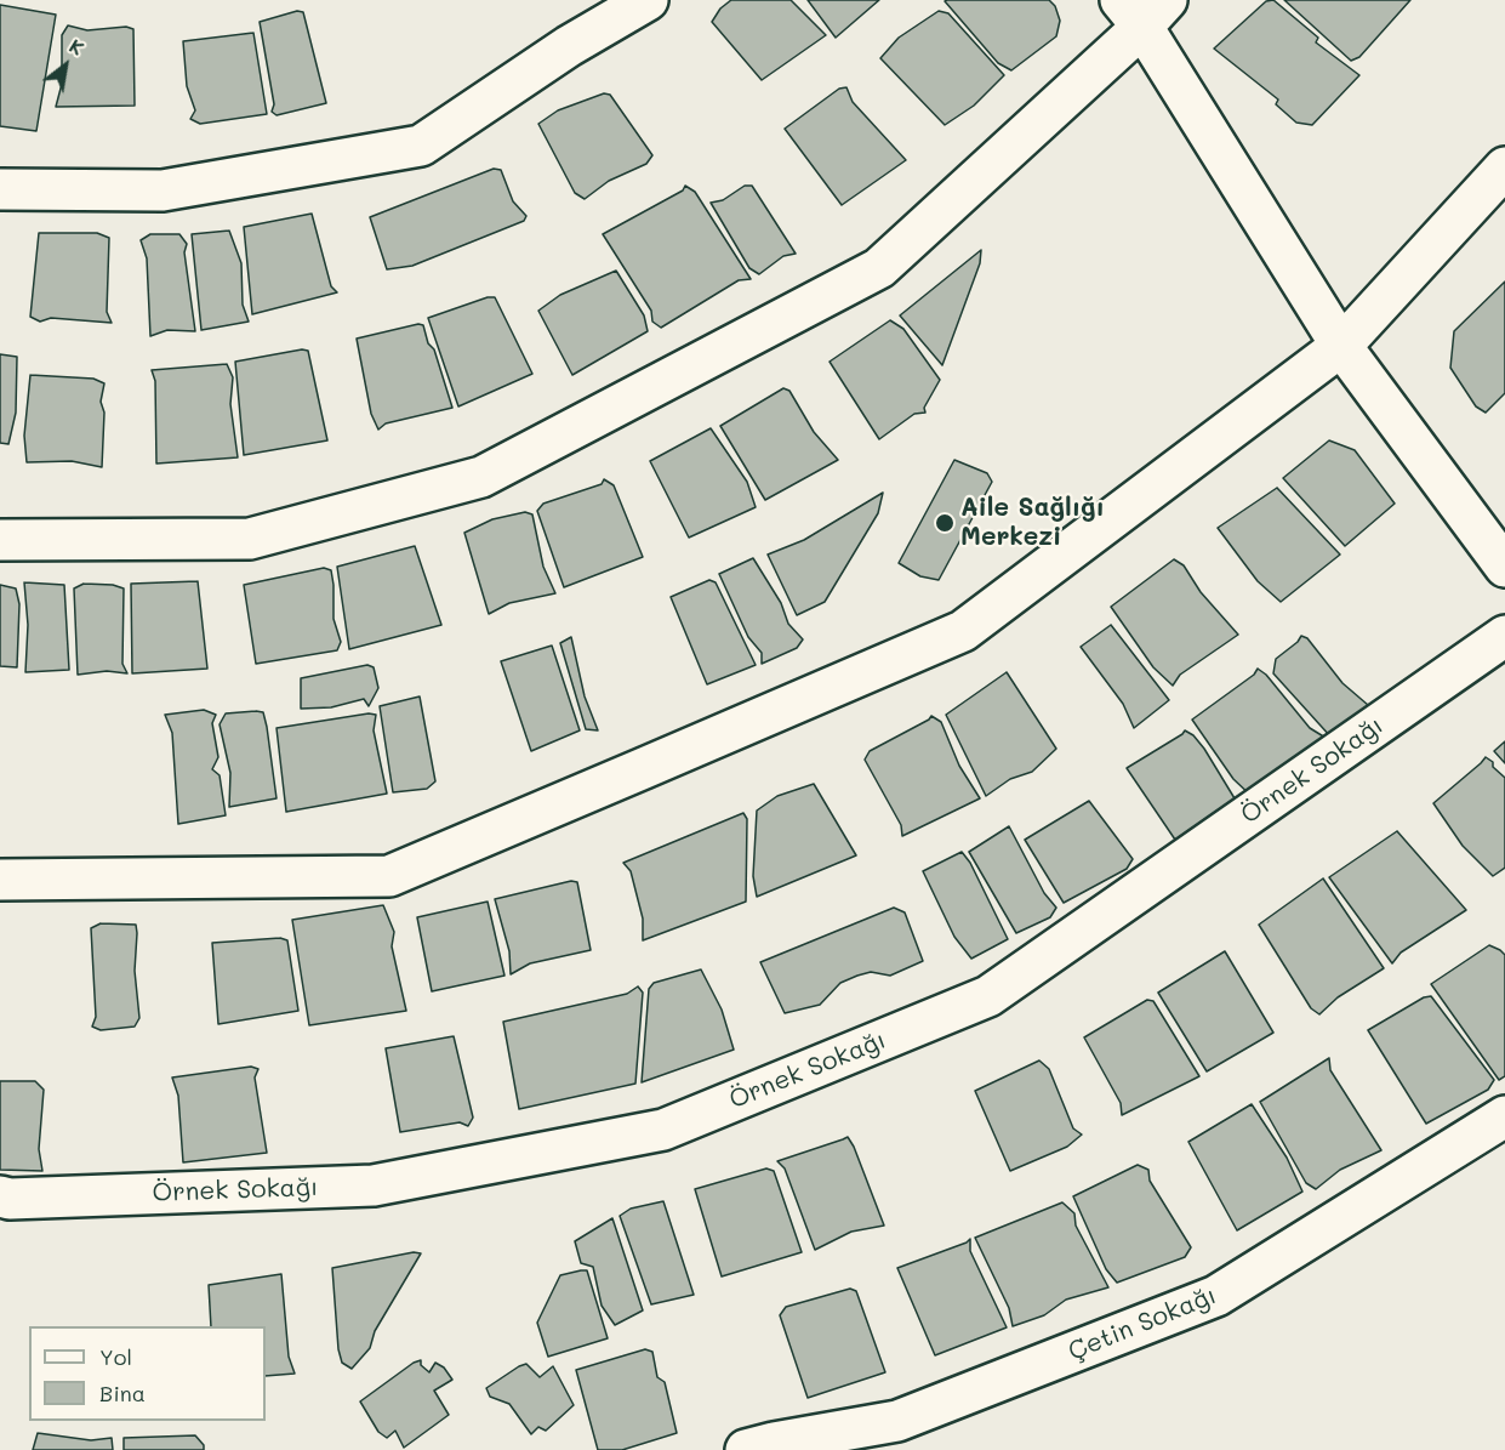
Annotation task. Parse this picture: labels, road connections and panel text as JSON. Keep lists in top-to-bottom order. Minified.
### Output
{"streets":{"street":["Örnek Sokağı","Çetin Sokağı"]},"places":["Aile Sağlığı Merkezi"],"legend":["Yol","Bina"],"north":"top right"}
